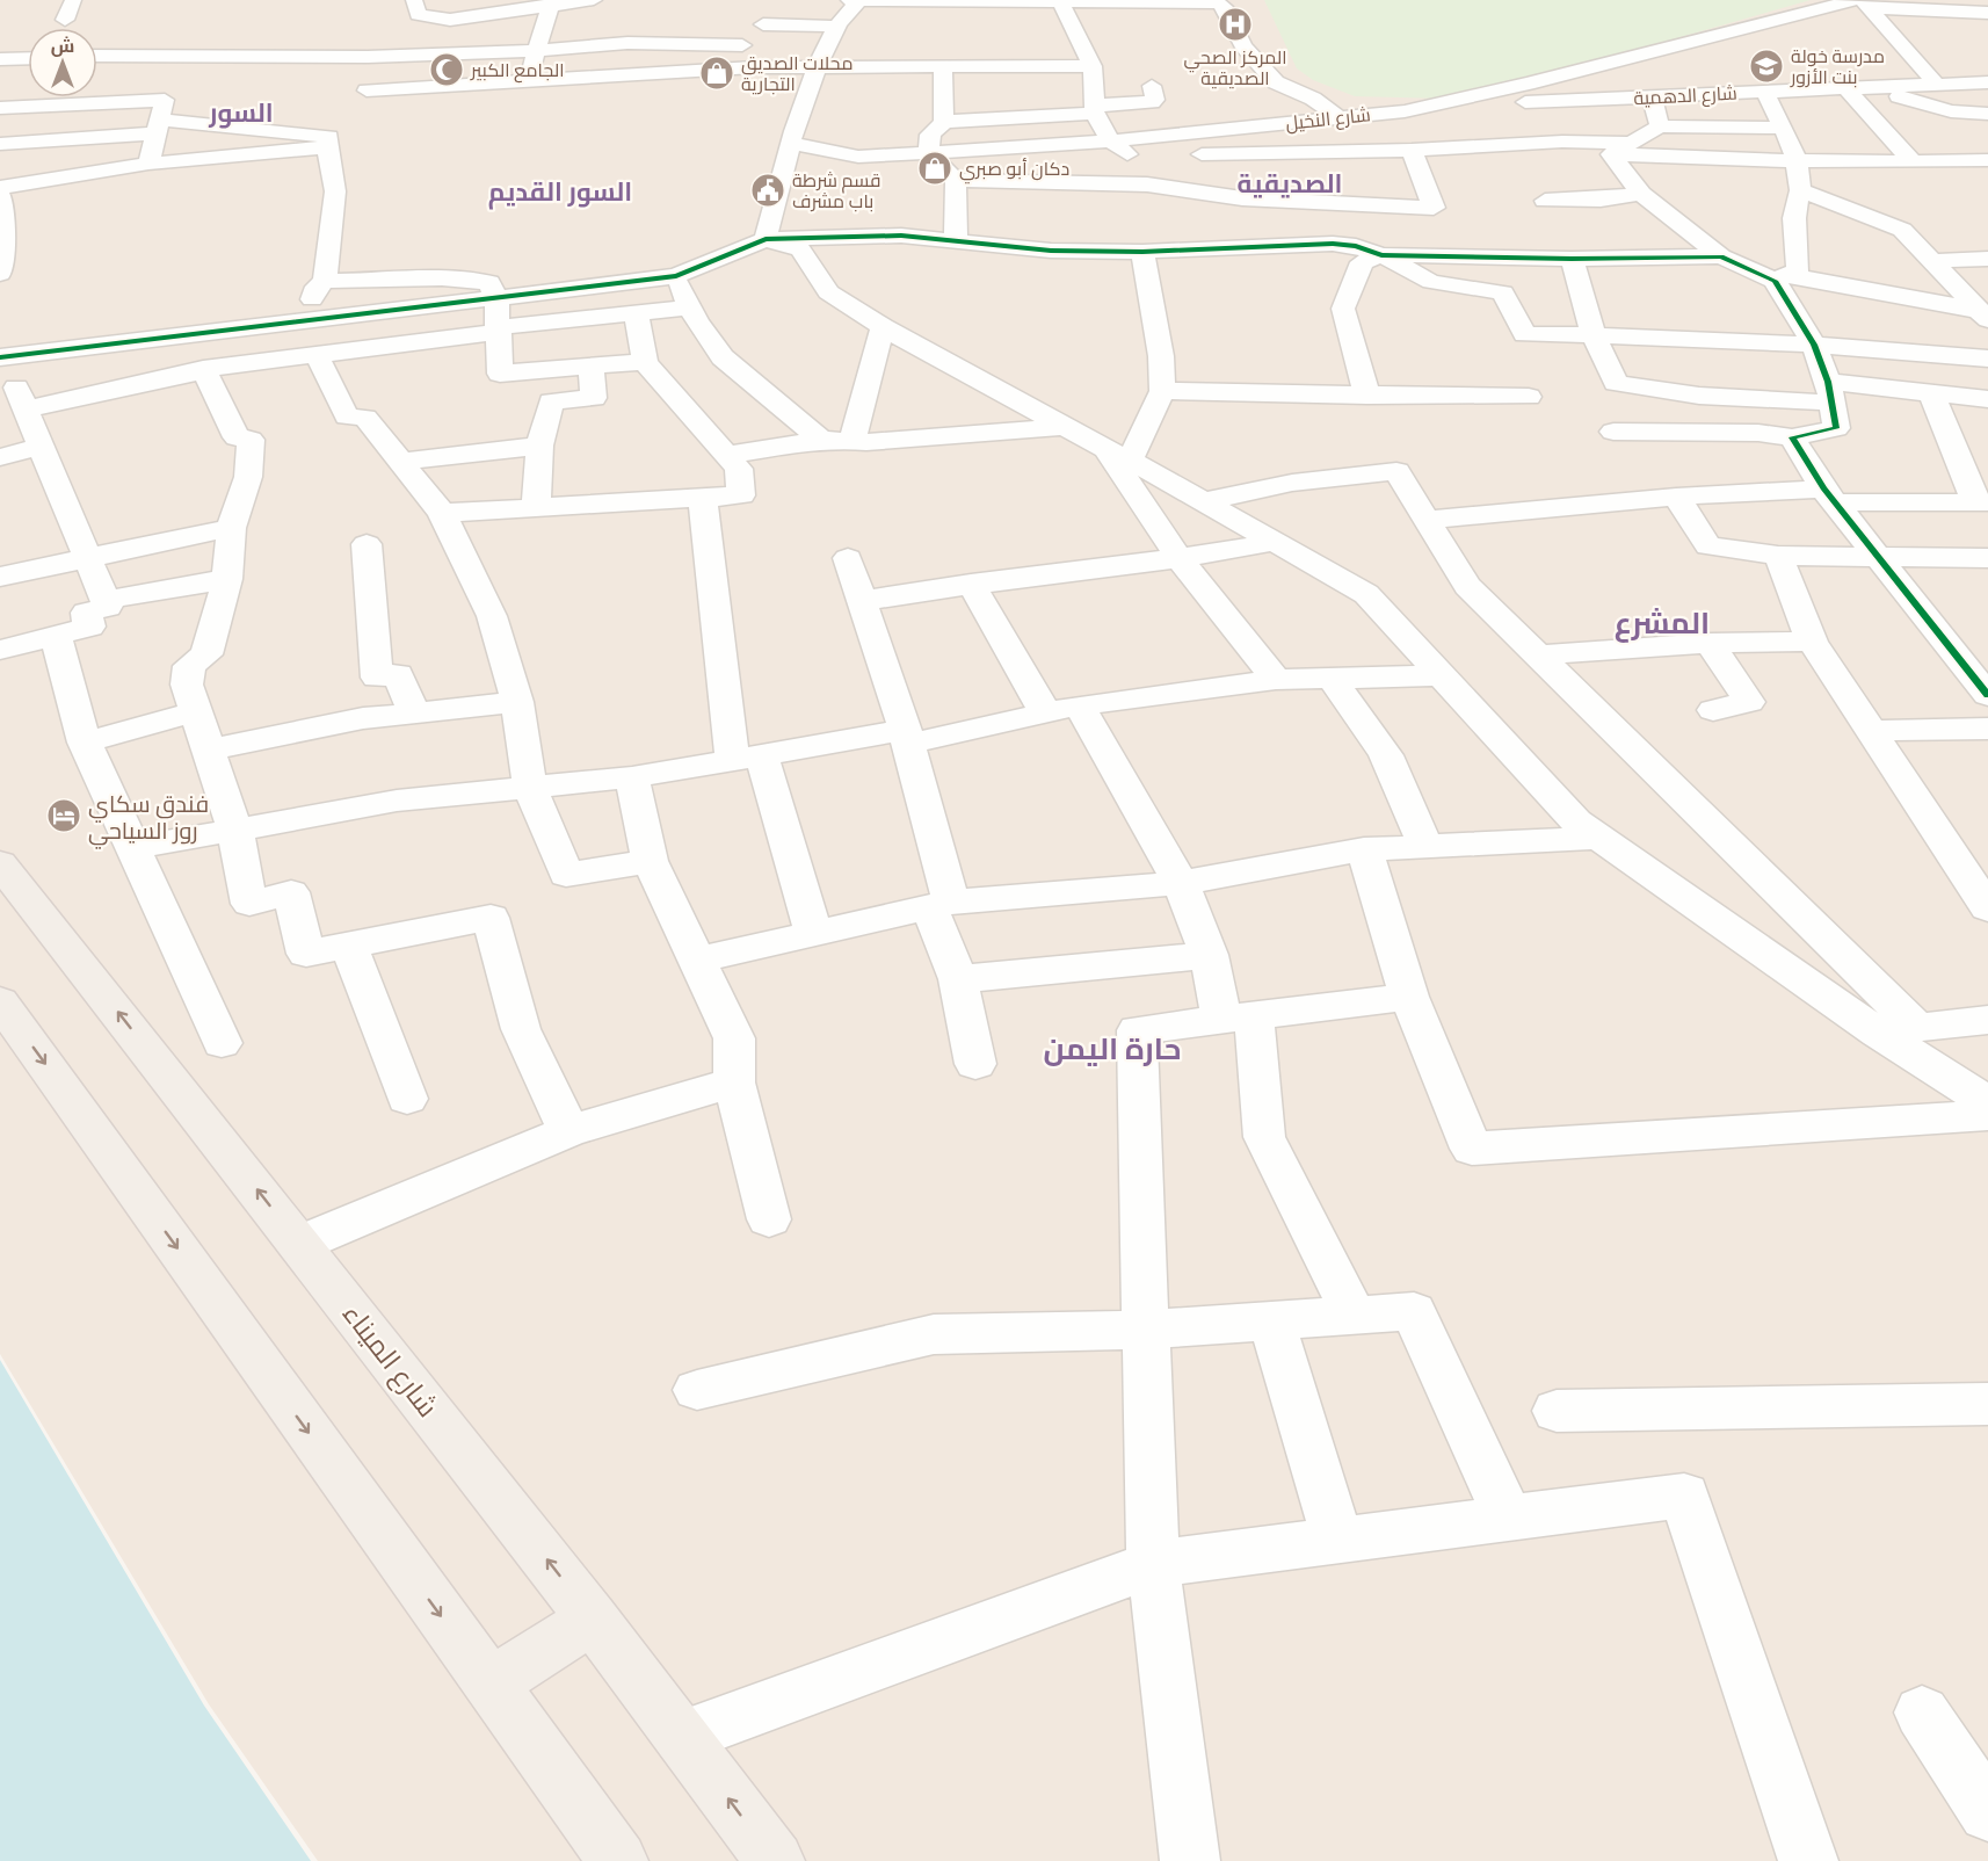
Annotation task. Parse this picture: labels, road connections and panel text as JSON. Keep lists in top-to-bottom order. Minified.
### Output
{"streets":{"main road":["شارع الميناء"],"street":["شارع الدهمية","شارع النخيل"]},"crossings":[["شارع الدهمية","شارع النخيل"]],"districts":["السور","الصديقية","السور القديم","المشرع","حارة اليمن"],"places":{"hospital":["المركز الصحي الصديقية"],"school or university":["مدرسة خولة بنت الأزور"],"mosque":["الجامع الكبير"],"shop":["محلات الصديق التجارية","دكان أبو صبري"],"public building":["قسم شرطة باب مشرف"],"hotel":["فندق سكاي روز السياحي"]},"north":"top"}
